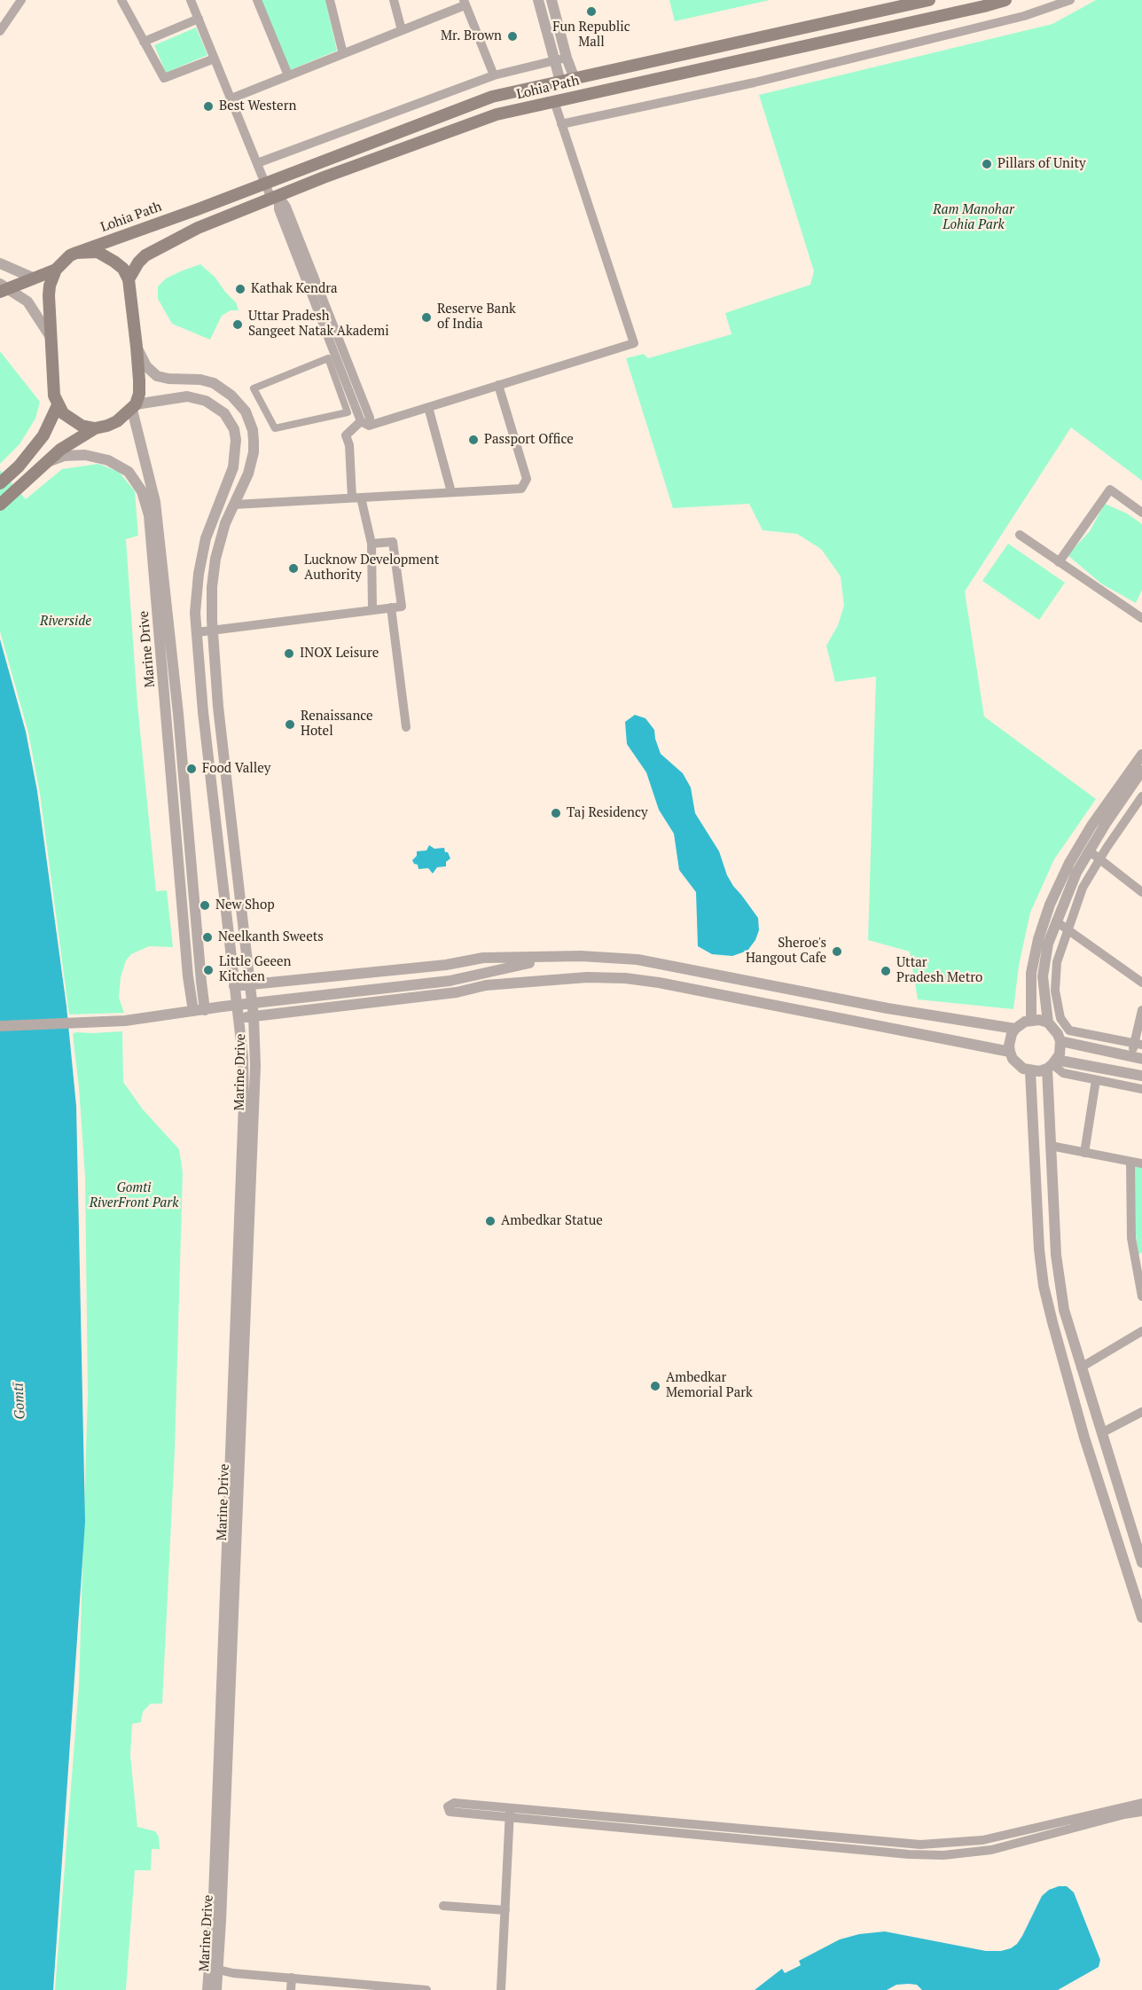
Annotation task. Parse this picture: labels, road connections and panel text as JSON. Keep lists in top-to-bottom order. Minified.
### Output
{"streets":{"main road":["Lohia Path"],"street":["Marine Drive"]},"water":["Gomtī"],"parks":["Ram Manohar Lohia Park","Riverside","Gomti RiverFront Park"],"places":["Fun Republic Mall","Mr. Brown","Best Western","Pillars of Unity","Kathak Kendra","Reserve Bank of India","Uttar Pradesh Sangeet Natak Akademi","Passport Office","Lucknow Development Authority","INOX Leisure","Renaissance Hotel","Food Valley","Taj Residency","New Shop","Neelkanth Sweets","Sheroe's Hangout Cafe","Little Geeen Kitchen","Uttar Pradesh Metro","Ambedkar Statue","Ambedkar Memorial Park"]}
